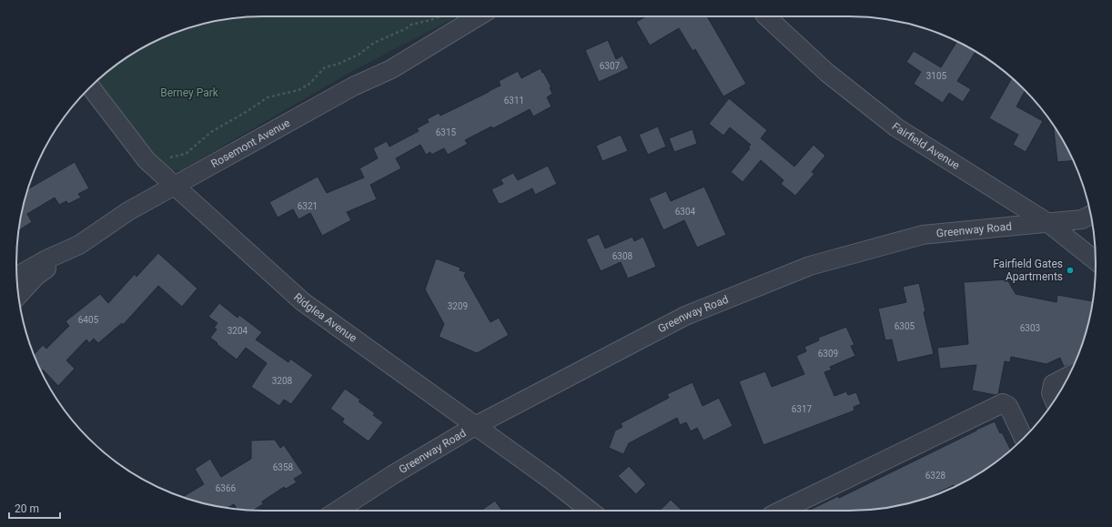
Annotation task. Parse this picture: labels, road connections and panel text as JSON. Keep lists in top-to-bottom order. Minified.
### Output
{"streets":{"street":["Rosemont Avenue","Fairfield Avenue","Greenway Road","Ridglea Avenue"]},"crossings":[["Rosemont Avenue","Ridglea Avenue"],["Fairfield Avenue","Greenway Road"],["Greenway Road","Ridglea Avenue"]],"parks":["Berney Park"],"places":["Fairfield Gates Apartments"],"house_numbers":["6307","3105","6311","6315","6321","6304","6308","3209","6405","6305","6303","3204","6309","3208","6317","6358","6328","6366"],"scale_bar":"20 m"}
